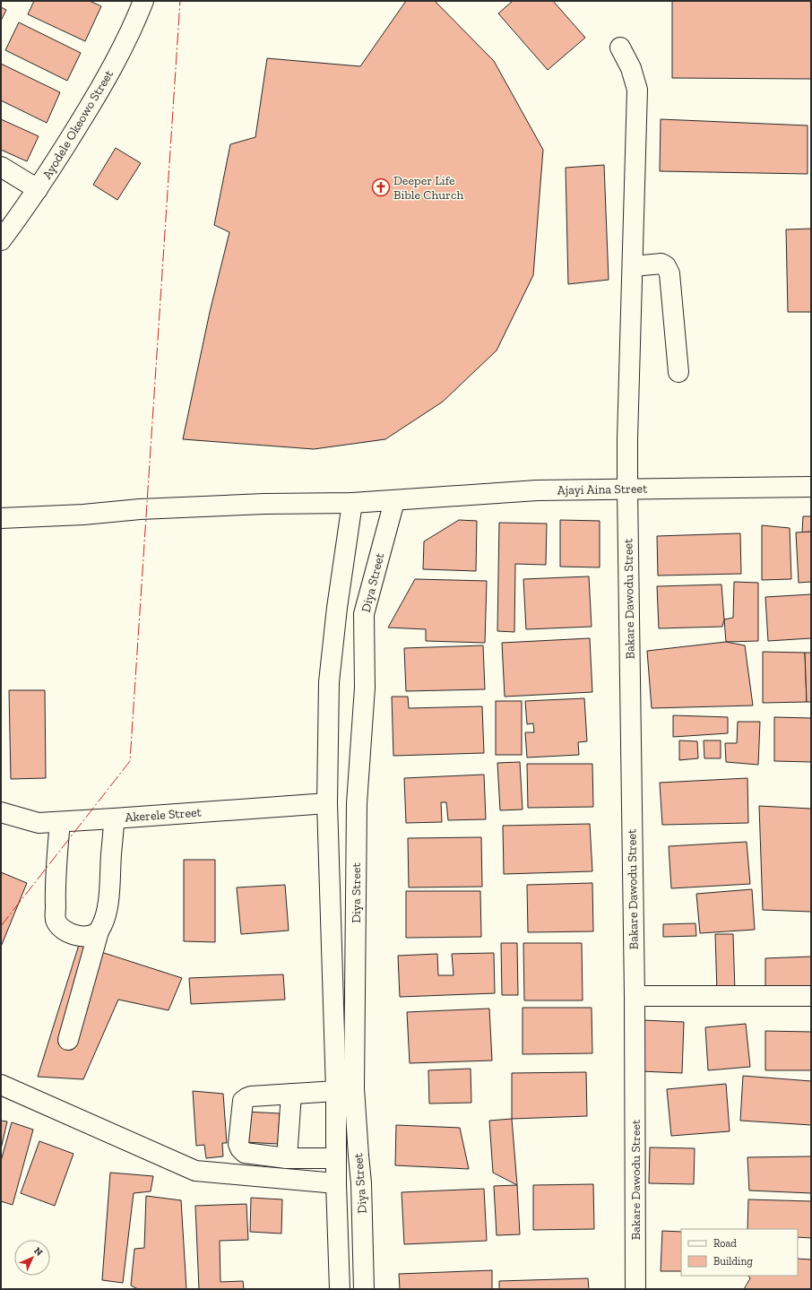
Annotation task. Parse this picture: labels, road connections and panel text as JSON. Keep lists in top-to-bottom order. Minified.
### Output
{"streets":{"street":["Ayodele Okeowo Street","Ajayi Aina Street","Diya Street","Bakare Dawodu Street","Akerele Street"]},"crossings":[["Ajayi Aina Street","Diya Street"],["Ajayi Aina Street","Bakare Dawodu Street"],["Diya Street","Akerele Street"]],"places":{"church":["Deeper Life Bible Church"]},"legend":["Road","Building"],"north":"top right"}
